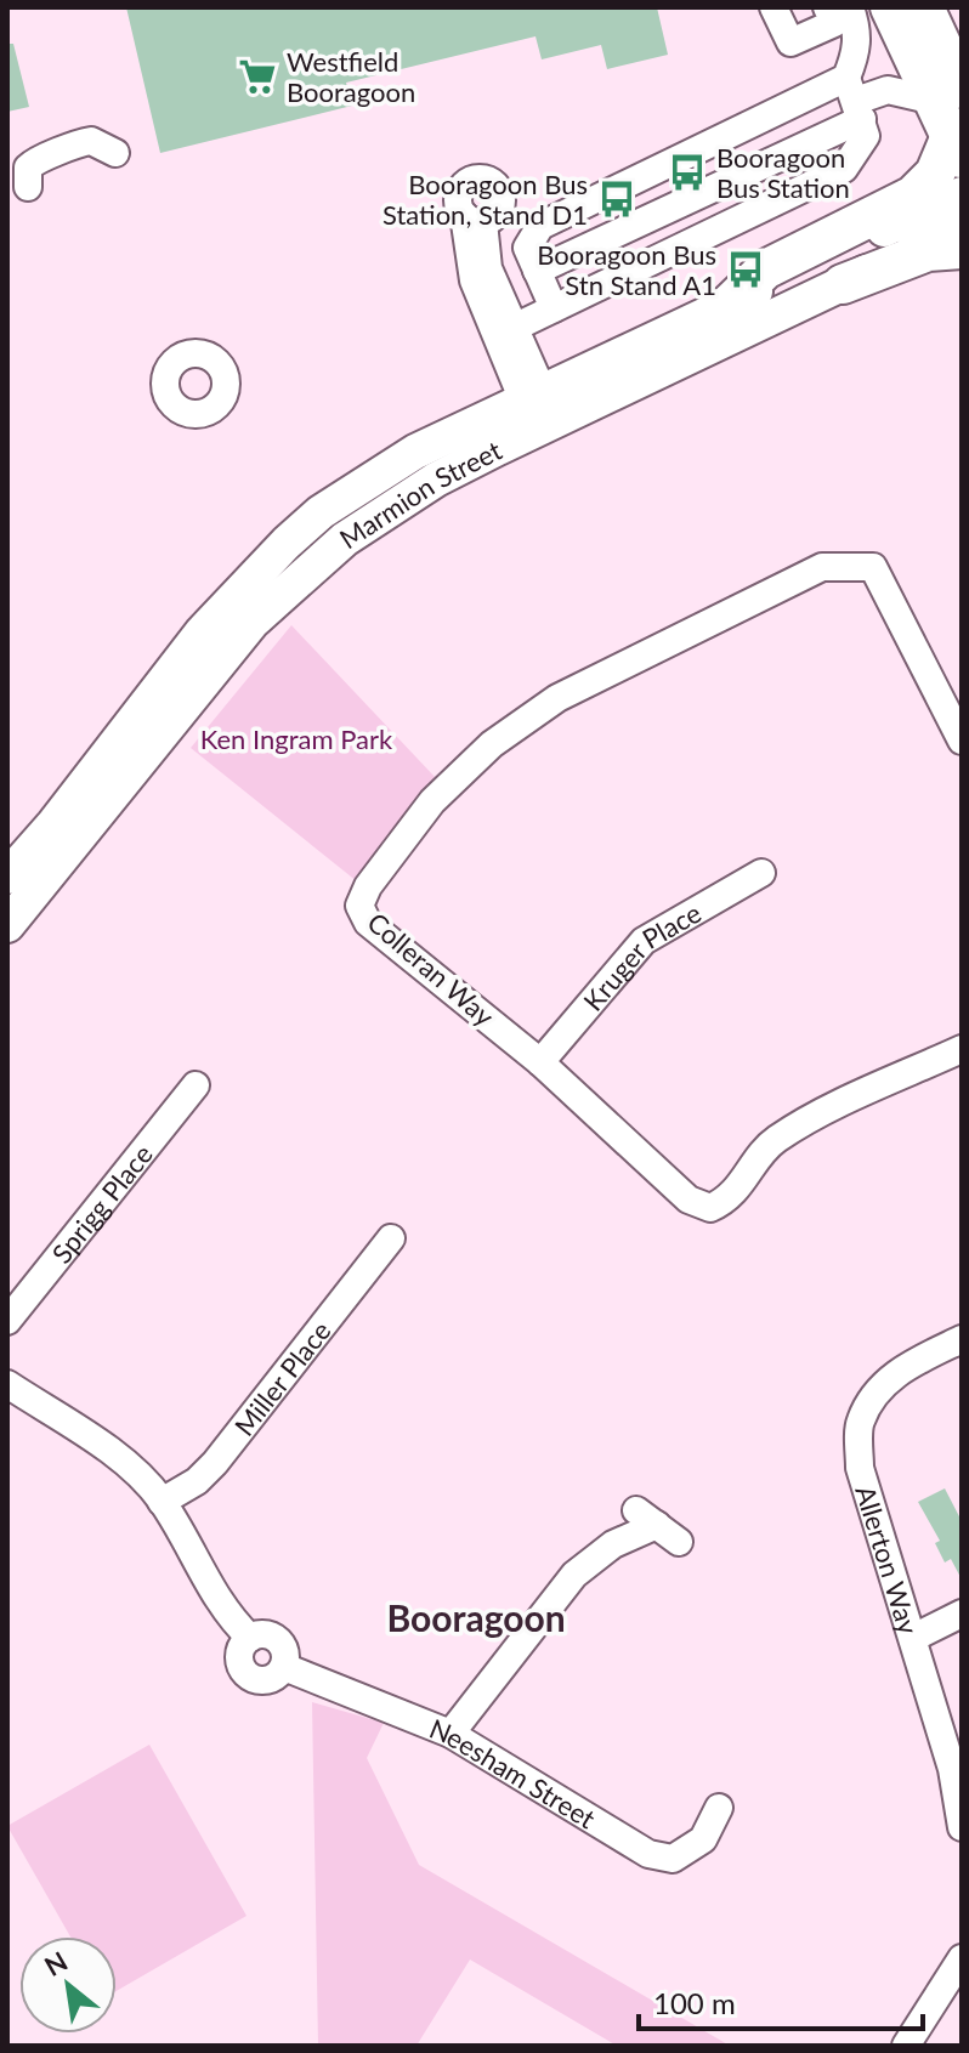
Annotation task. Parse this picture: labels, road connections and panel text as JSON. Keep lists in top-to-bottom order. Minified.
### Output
{"streets":{"main road":["Marmion Street"],"street":["Kruger Place","Colleran Way","Sprigg Place","Miller Place","Allerton Way","Neesham Street"]},"crossings":[["Kruger Place","Colleran Way"]],"districts":["Booragoon"],"parks":["Ken Ingram Park"],"places":{"supermarket":["Westfield Booragoon"],"bus stop":["Booragoon Bus Station","Booragoon Bus Station, Stand D1","Booragoon Bus Stn Stand A1"]},"scale_bar":"100 m","north":"top left"}
